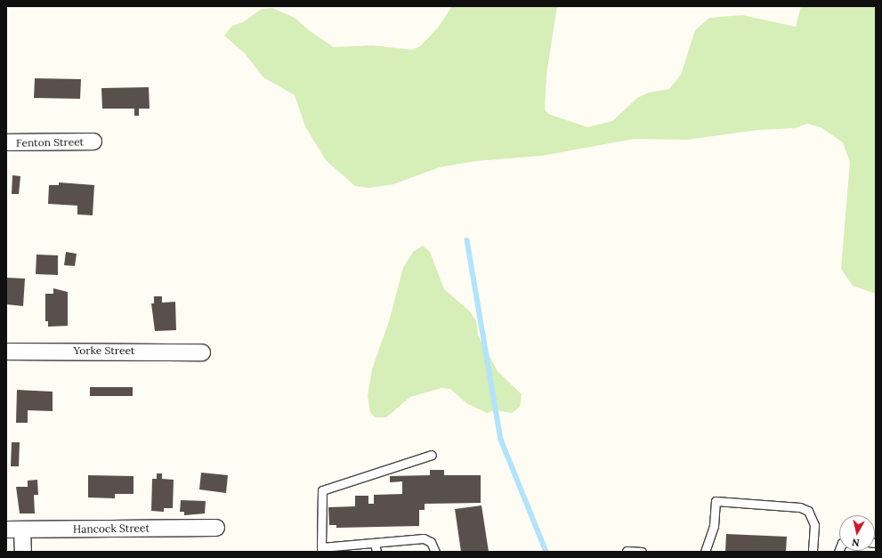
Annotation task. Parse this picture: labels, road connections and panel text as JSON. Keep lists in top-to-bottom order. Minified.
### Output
{"streets":{"street":["Fenton Street","Yorke Street","Hancock Street"]},"north":"bottom"}
